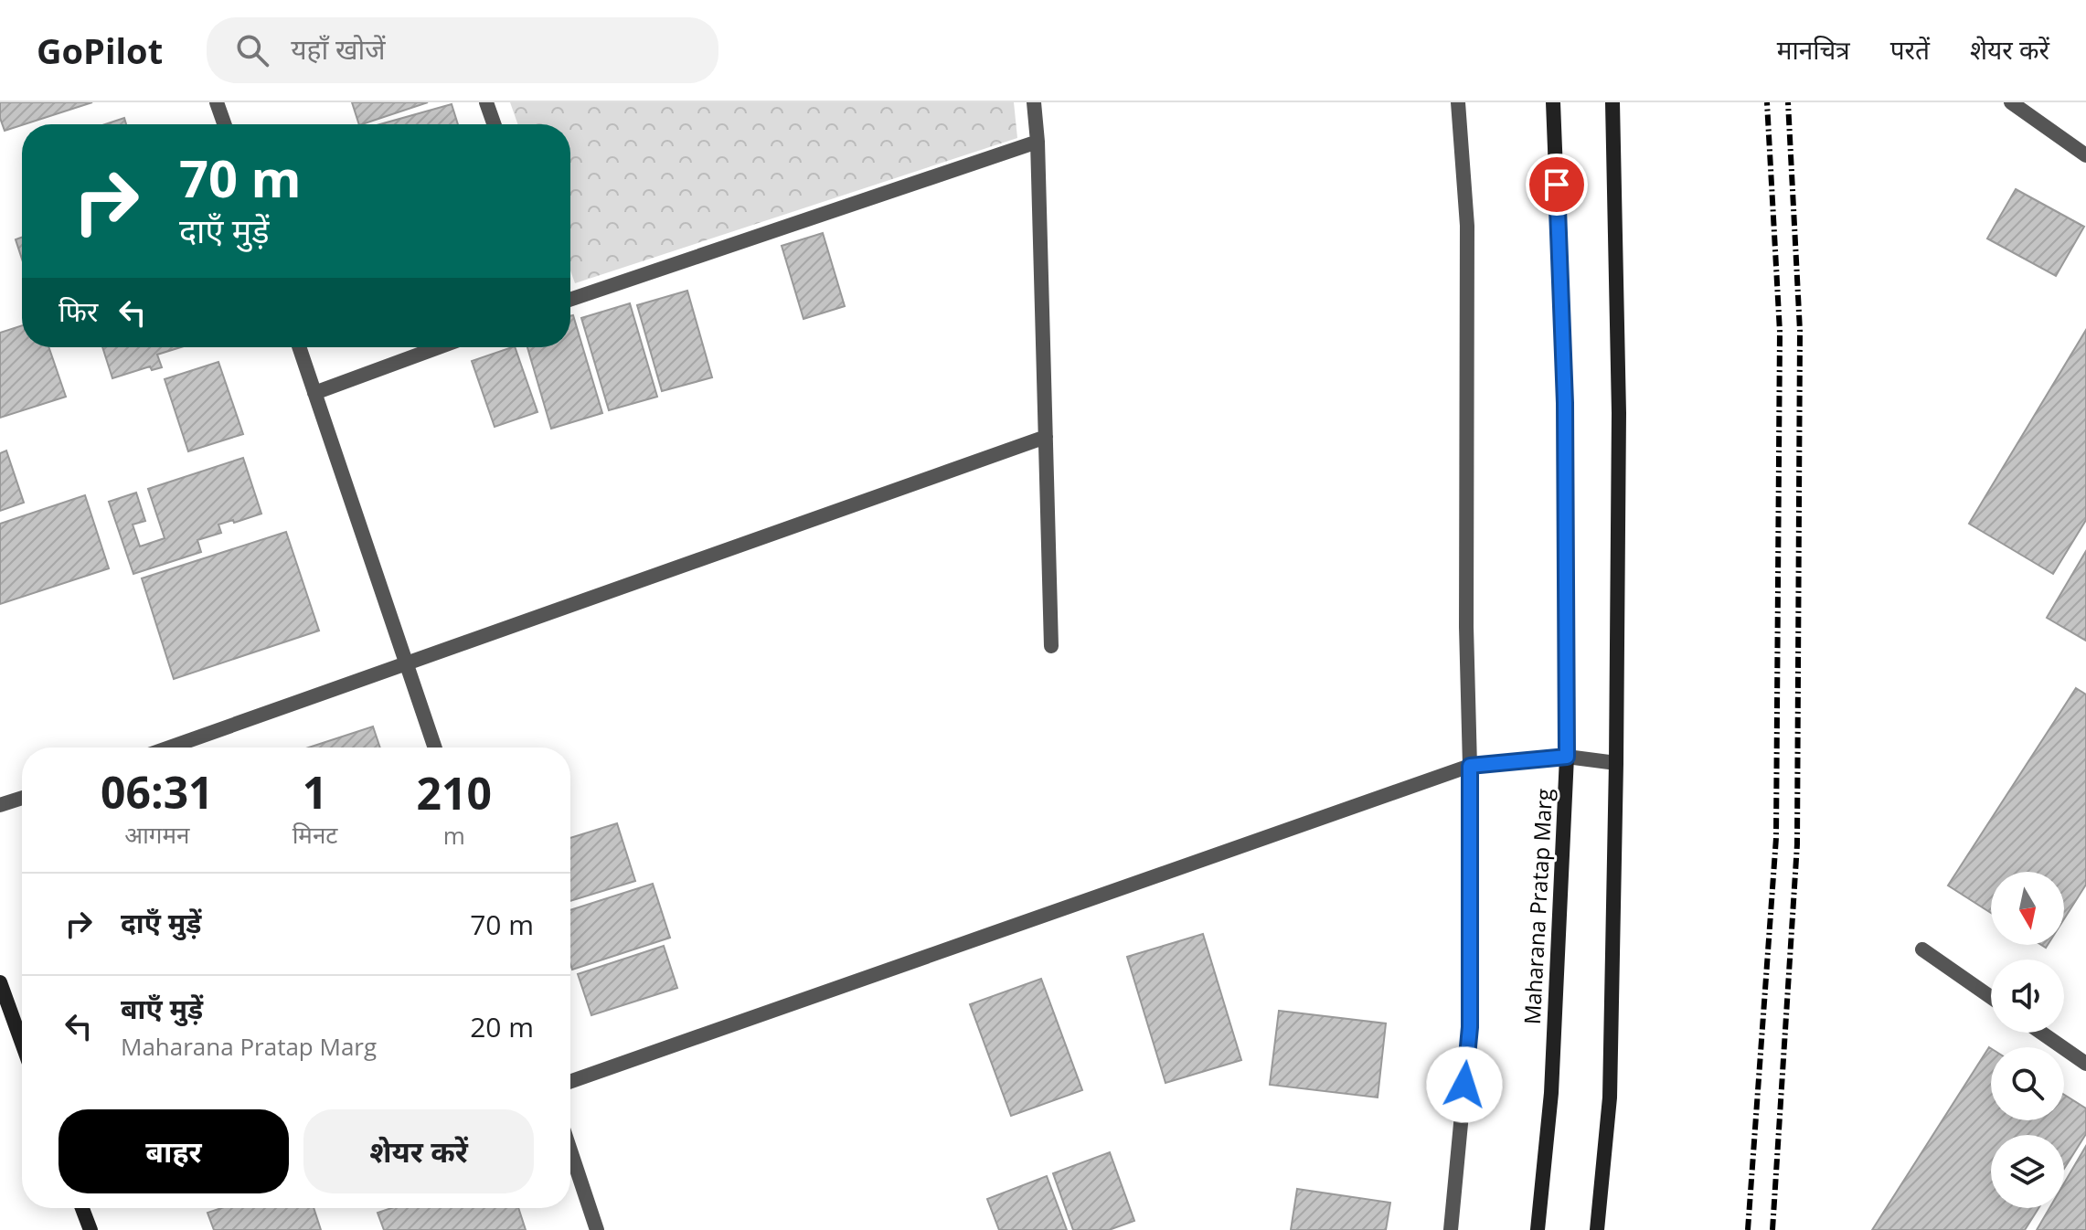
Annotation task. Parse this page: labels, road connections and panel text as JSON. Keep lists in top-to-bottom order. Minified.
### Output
{"streets":{"main road":["Maharana Pratap Marg"]},"north":"bottom","page":{"header":"GoPilot","search":"यहाँ खोजें","nav":["मानचित्र","परतें","शेयर करें"],"turn":["70 m","दाएँ मुड़ें"],"then":"फिर","eta":["06:31","आगमन","1","मिनट","210","m"],"list":[{"name":"दाएँ मुड़ें","value":"70 m"},{"name":"बाएँ मुड़ें","note":"Maharana Pratap Marg","value":"20 m"}],"buttons":["बाहर","शेयर करें"]}}
